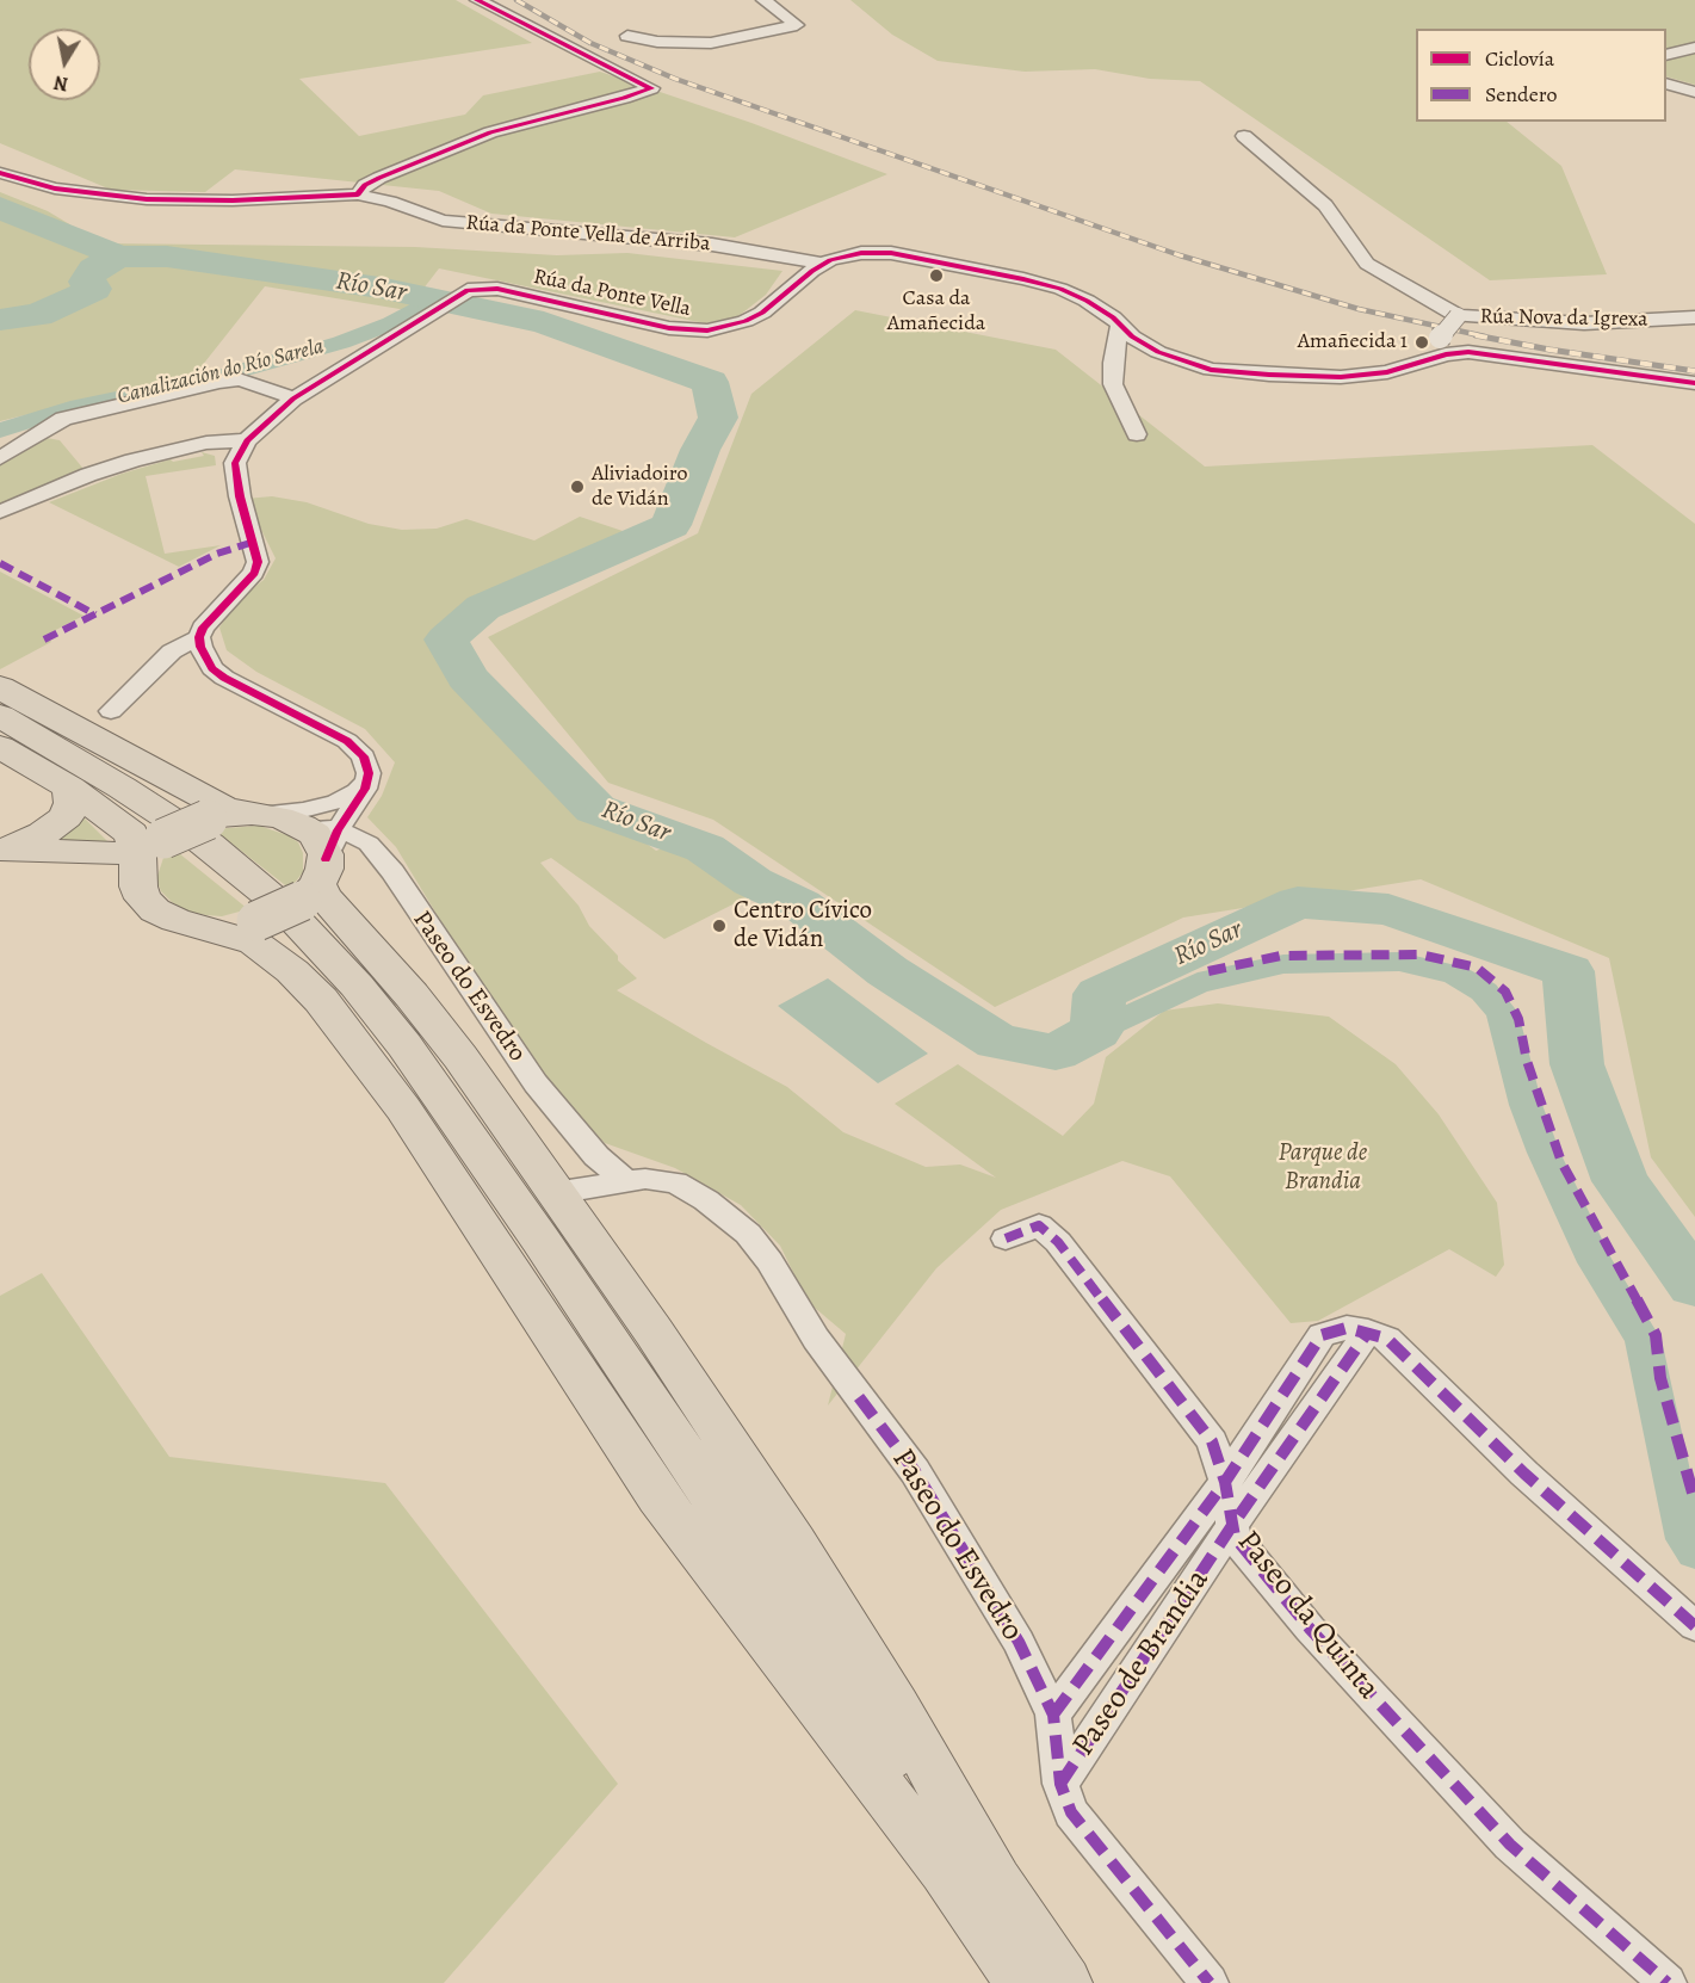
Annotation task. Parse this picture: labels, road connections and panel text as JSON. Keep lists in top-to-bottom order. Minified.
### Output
{"streets":{"street":["Rúa da Ponte Vella de Arriba","Rúa da Ponte Vella","Rúa Nova da Igrexa","Paseo do Esvedro","Paseo da Quinta","Paseo de Brandia"]},"crossings":[["Rúa da Ponte Vella de Arriba","Rúa da Ponte Vella"],["Paseo do Esvedro","Paseo de Brandia"],["Paseo da Quinta","Paseo de Brandia"]],"water":["Río Sar","Canalización do Río Sarela"],"parks":["Parque de Brandia"],"places":["Casa da Amañecida","Amañecida 1","Aliviadoiro de Vidán","Centro Cívico de Vidán"],"legend":["Ciclovía","Sendero"],"north":"bottom"}
